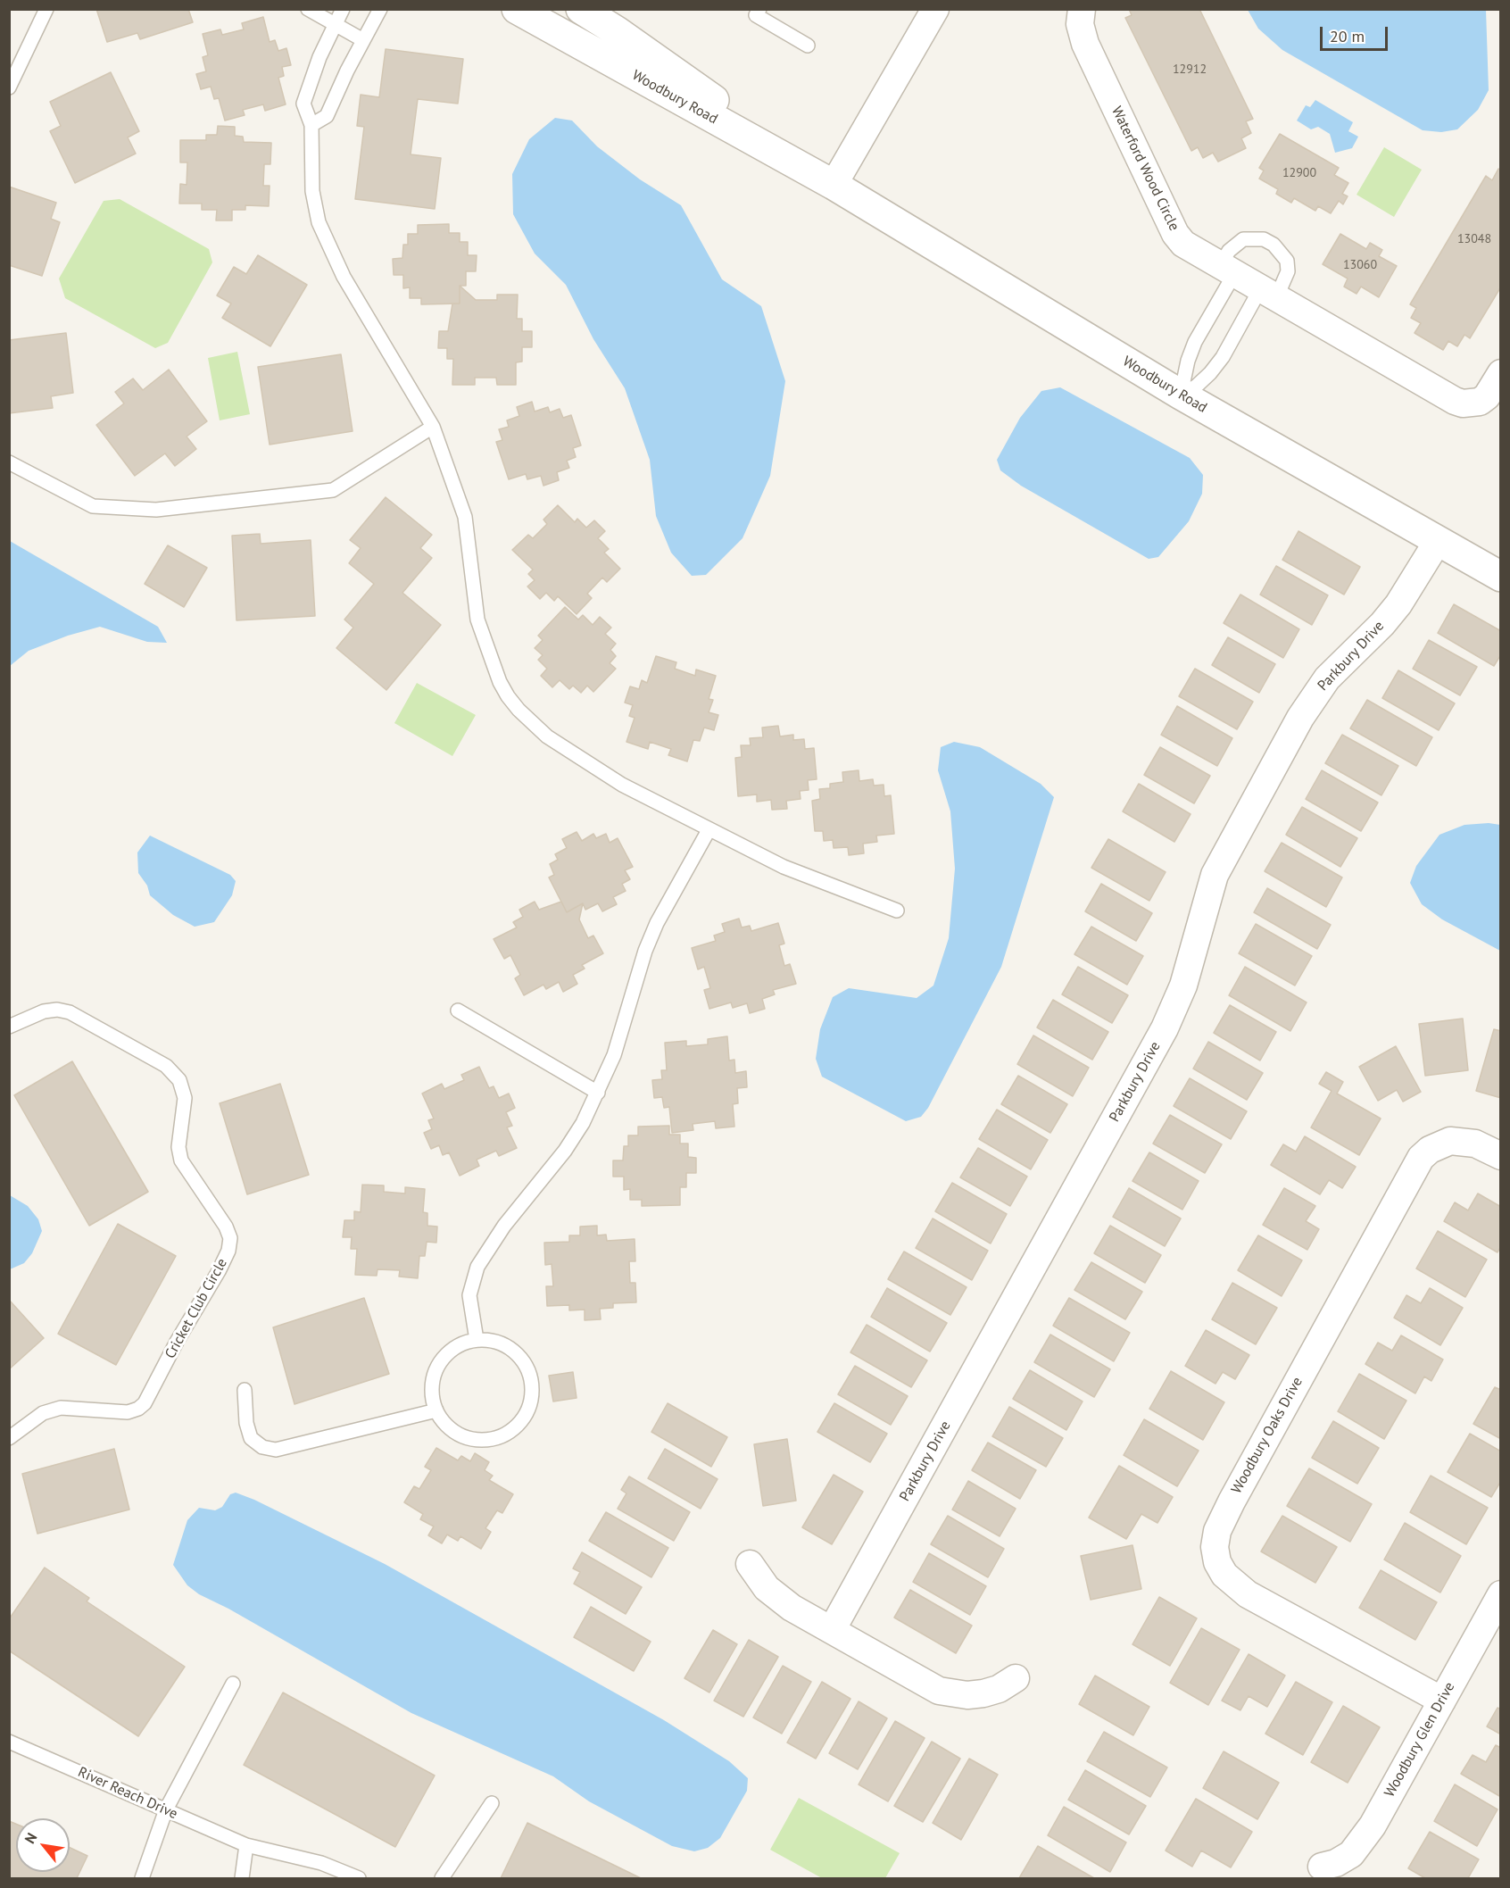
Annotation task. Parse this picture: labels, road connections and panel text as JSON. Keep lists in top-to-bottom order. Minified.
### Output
{"streets":{"street":["Woodbury Road","Waterford Wood Circle","Parkbury Drive","Woodbury Oaks Drive","Woodbury Glen Drive"],"lane":["Cricket Club Circle","River Reach Drive"]},"crossings":[["Woodbury Road","Parkbury Drive"],["Woodbury Oaks Drive","Woodbury Glen Drive"]],"house_numbers":["12912","12900","13048","13060"],"scale_bar":"20 m","north":"top left"}
